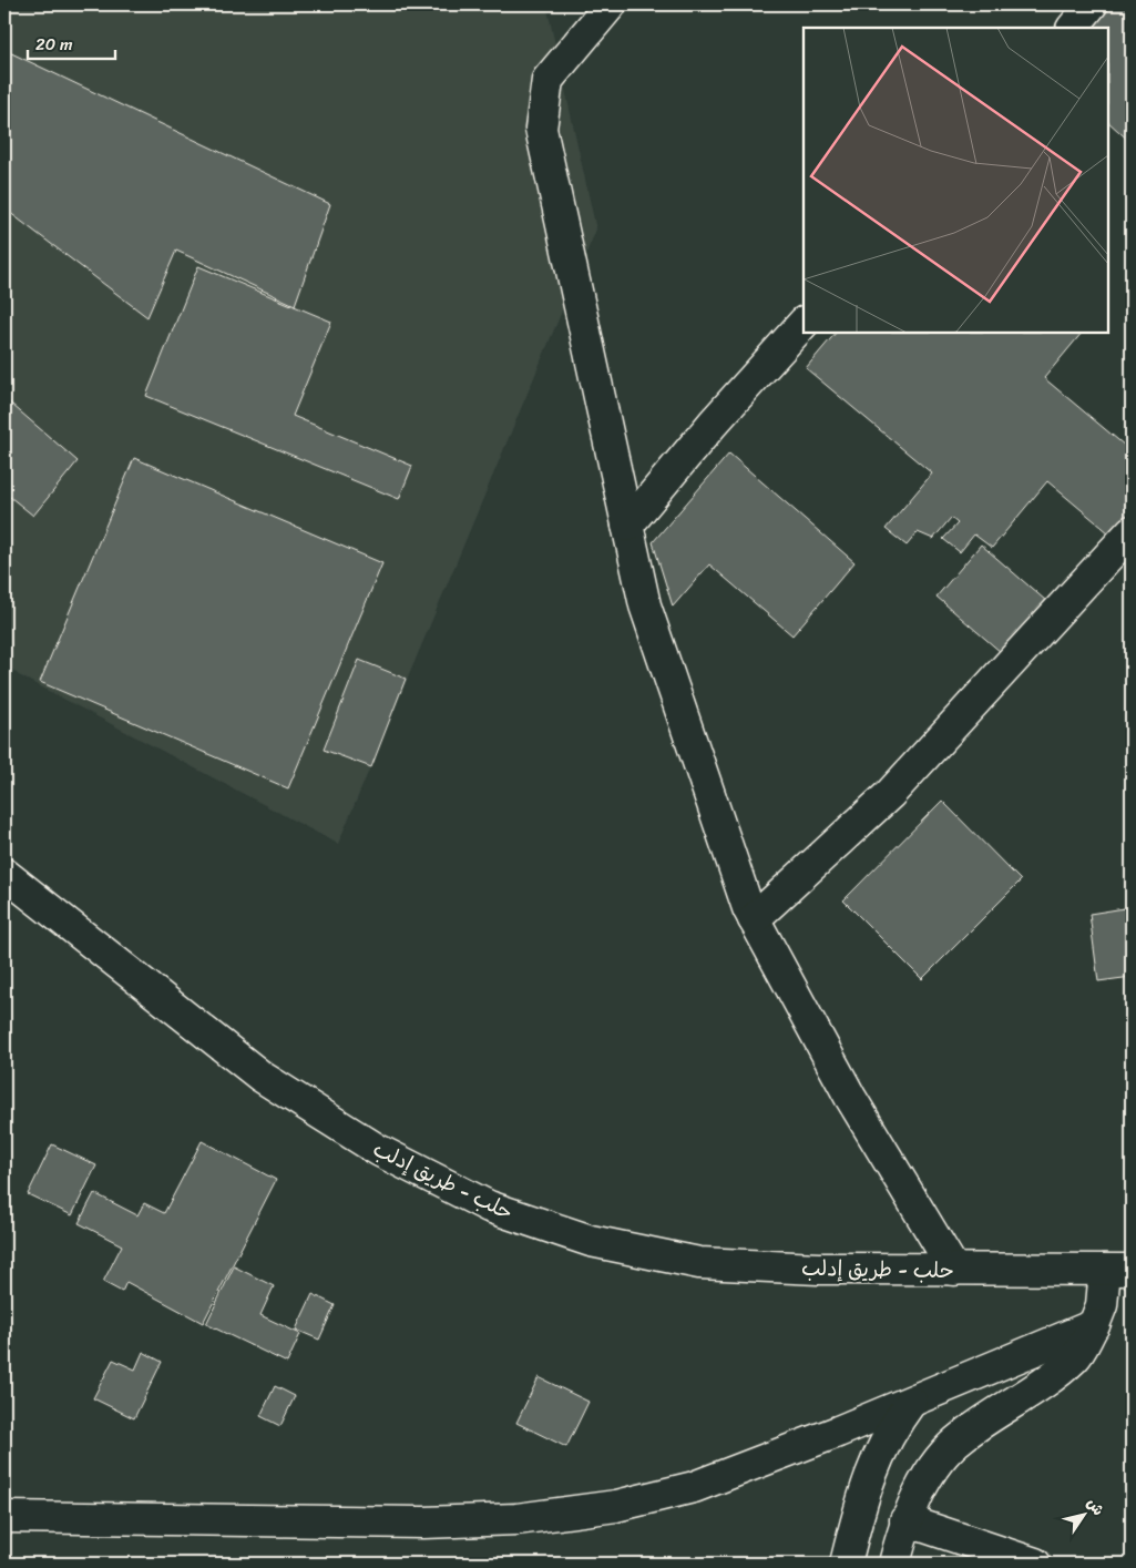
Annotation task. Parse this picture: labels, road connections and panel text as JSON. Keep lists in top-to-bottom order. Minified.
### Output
{"streets":{"main road":["حلب - طريق إدلب"]},"scale_bar":"20 m","north":"top right"}
